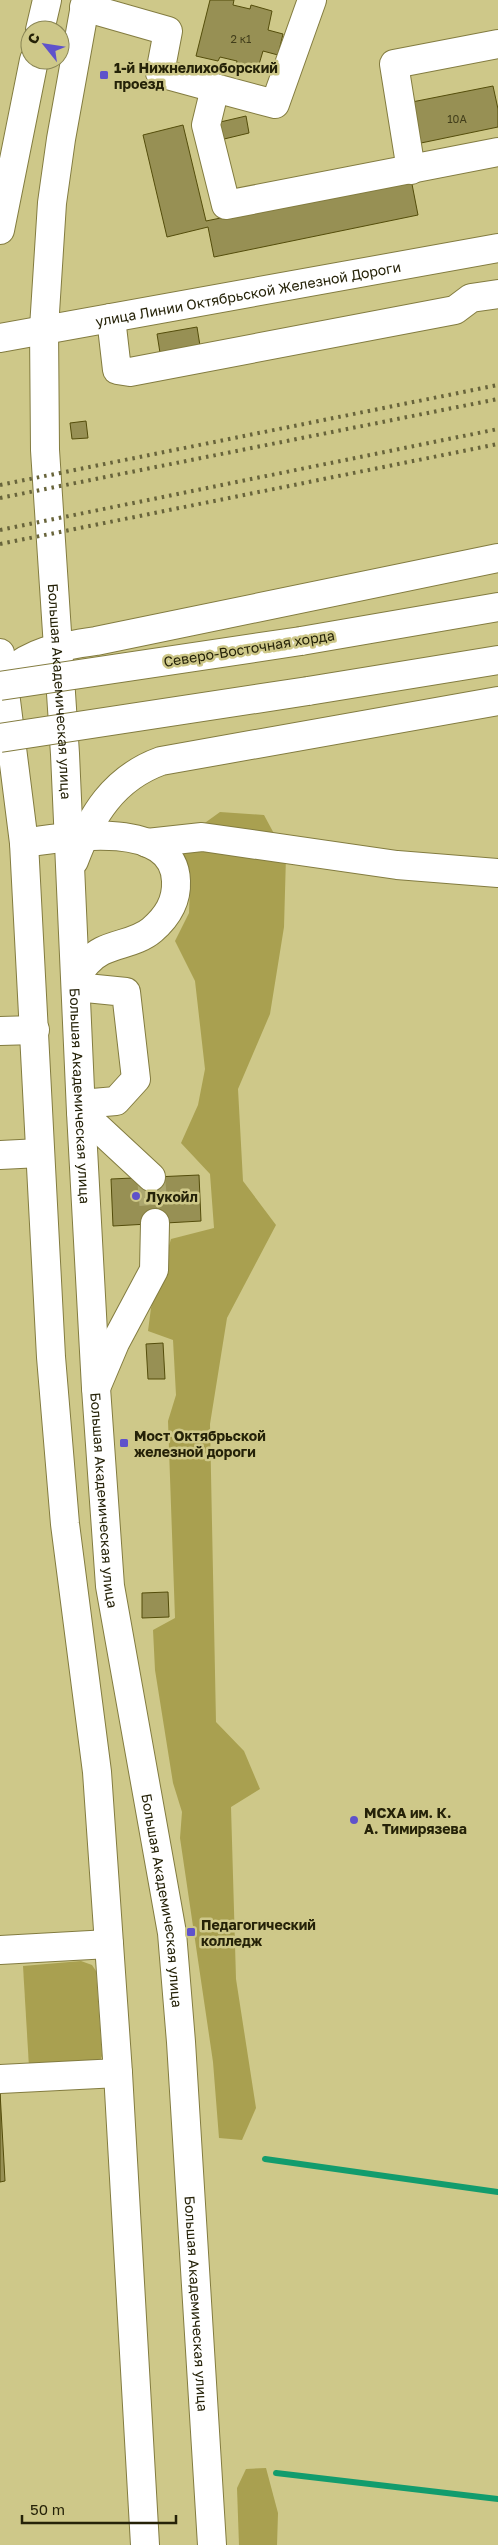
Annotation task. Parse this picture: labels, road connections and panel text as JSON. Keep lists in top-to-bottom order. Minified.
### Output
{"streets":{"main road":["улица Линии Октябрьской Железной Дороги","Северо-Восточная хорда","Большая Академическая улица"]},"crossings":[["улица Линии Октябрьской Железной Дороги","Большая Академическая улица"]],"places":{"transit":["1-й Нижнелихоборский проезд","Мост Октябрьской железной дороги","Педагогический колледж"],"other":["Лукойл","МСХА им. К. А. Тимирязева"]},"house_numbers":["2 к1","10А"],"scale_bar":"50 m","north":"top left"}
